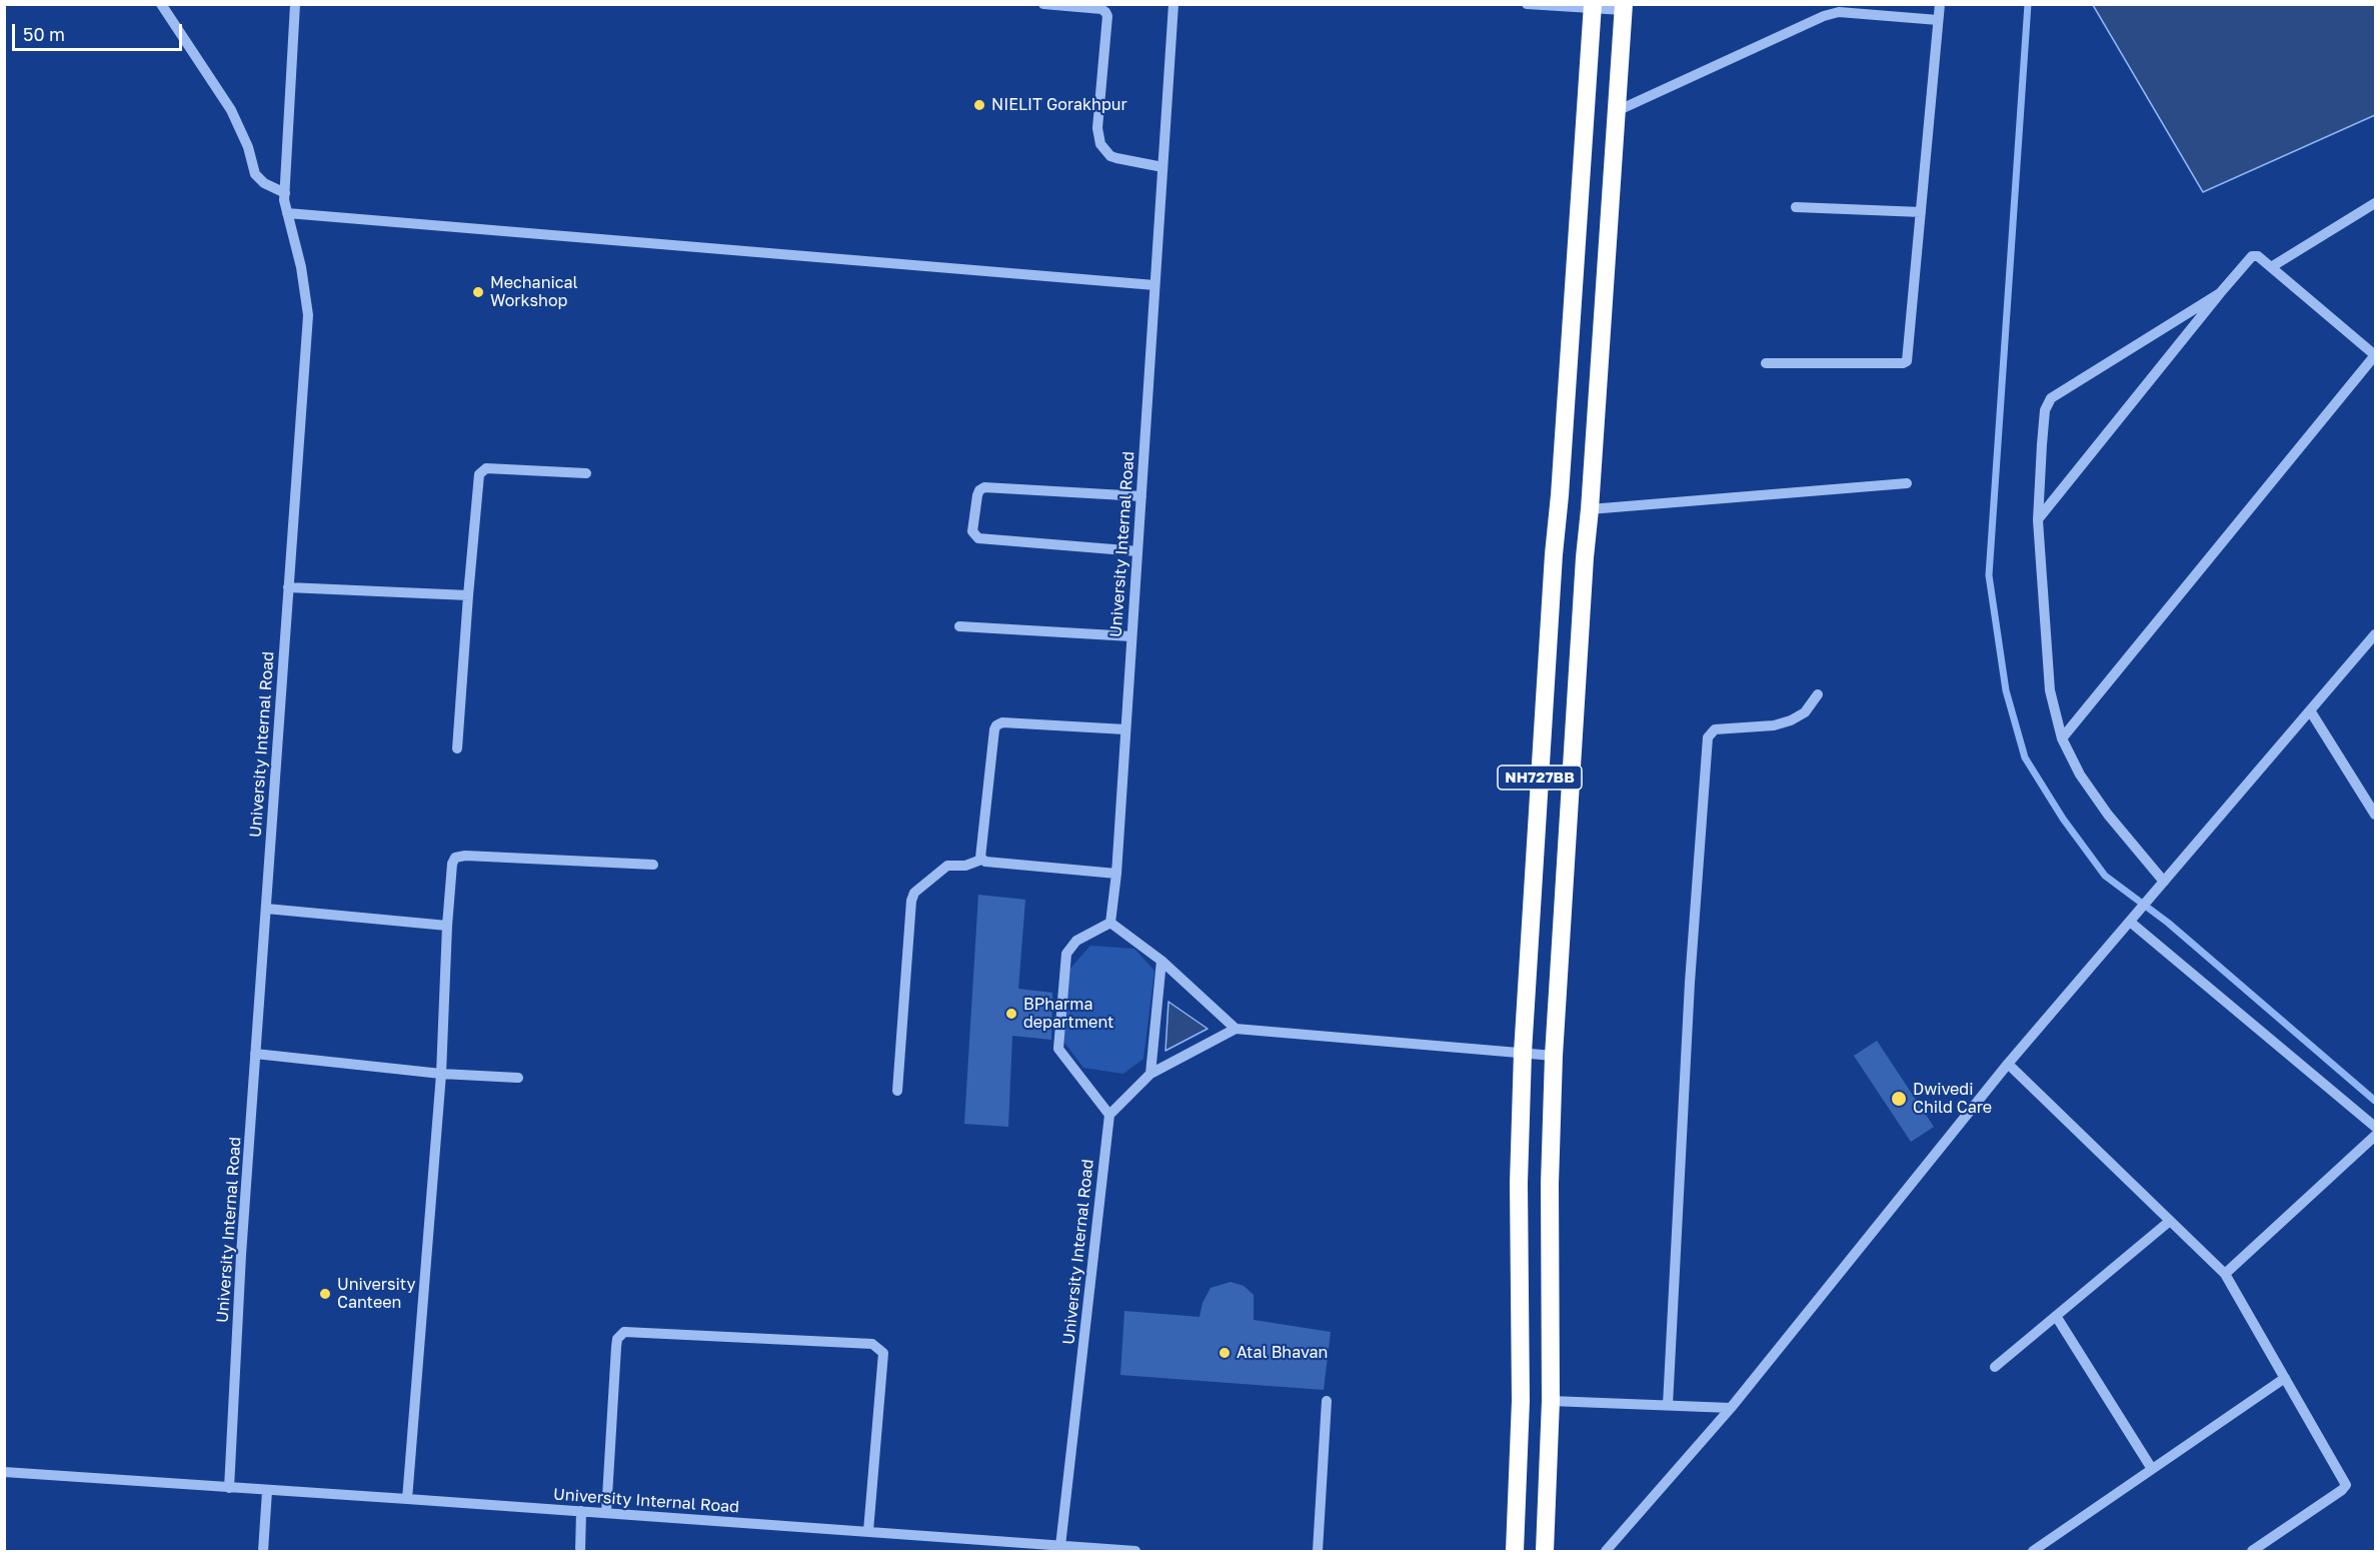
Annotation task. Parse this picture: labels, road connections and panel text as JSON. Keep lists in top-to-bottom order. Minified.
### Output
{"streets":{"highway":["NH727BB"],"street":["University Internal Road"]},"places":["NIELIT Gorakhpur","Mechanical Workshop","BPharma department","Dwivedi Child Care","University Canteen","Atal Bhavan"],"scale_bar":"50 m"}
